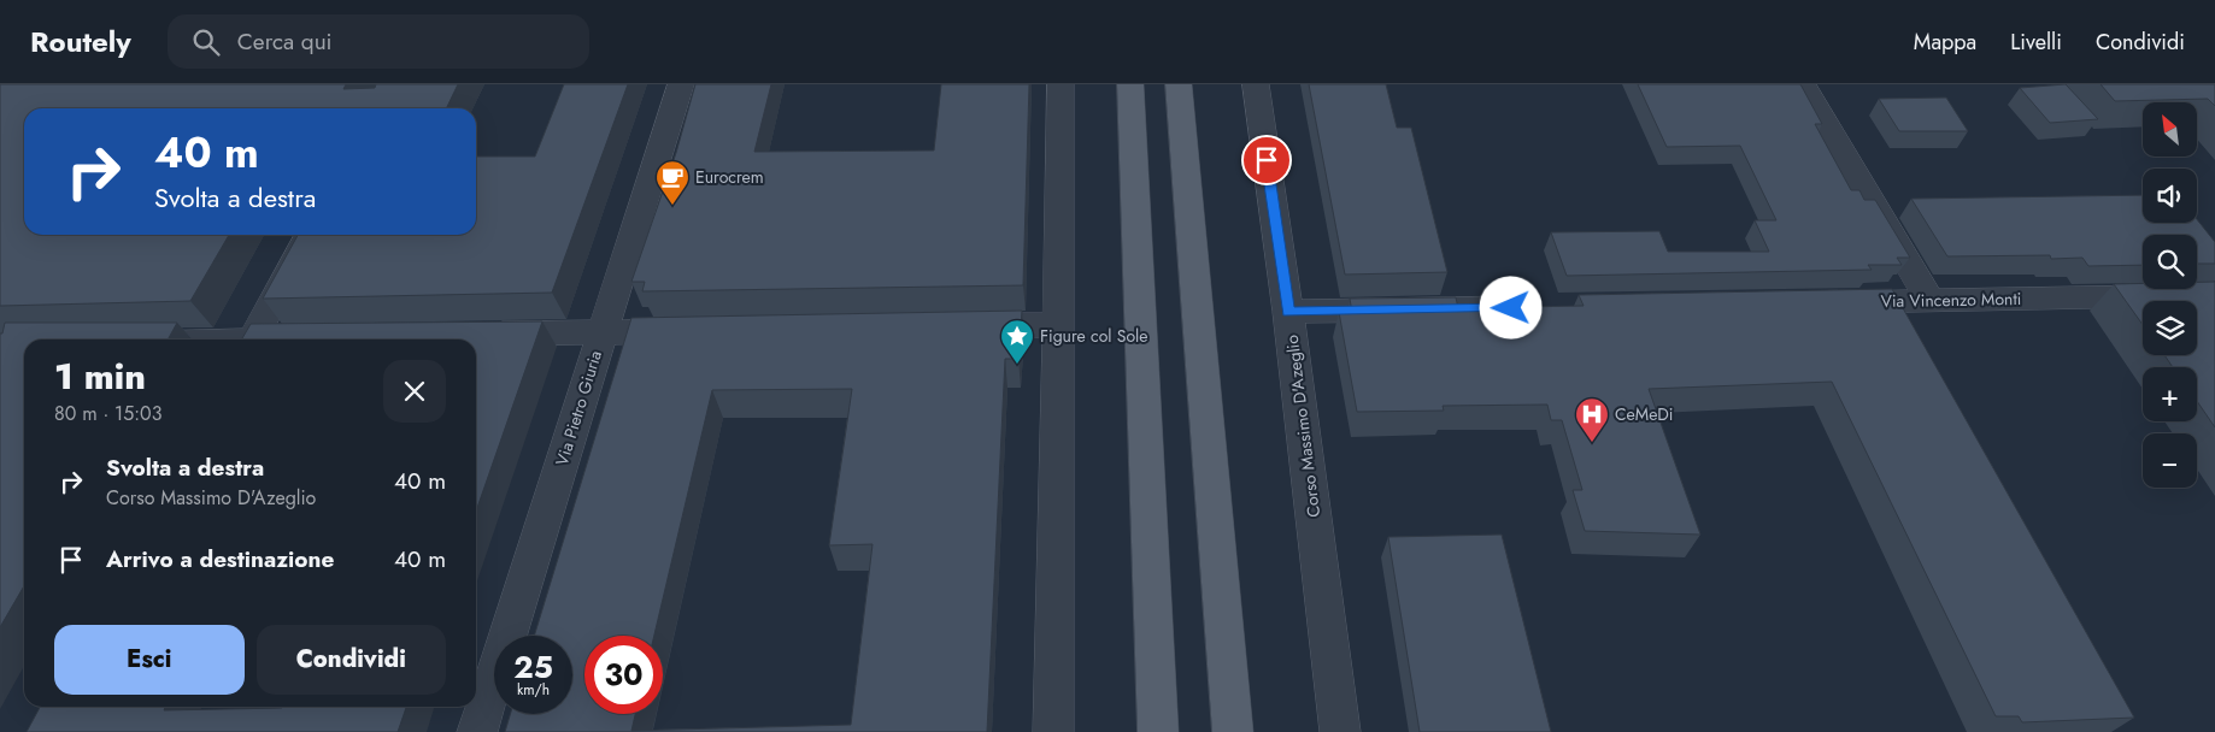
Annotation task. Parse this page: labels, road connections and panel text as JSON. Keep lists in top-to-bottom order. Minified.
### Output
{"streets":{"street":["Via Vincenzo Monti","Via Pietro Giuria","Corso Massimo D'Azeglio"]},"places":{"cafe":["Eurocrem"],"place":["Figure col Sole"],"hospital":["CeMeDi"]},"north":"top left","page":{"header":"Routely","search":"Cerca qui","nav":["Mappa","Livelli","Condividi"],"map_buttons":["+","−"],"turn":["40 m","Svolta a destra"],"heading":["1 min","80 m · 15:03"],"list":[{"name":"Svolta a destra","note":"Corso Massimo D'Azeglio","value":"40 m"},{"name":"Arrivo a destinazione","value":"40 m"}],"buttons":["Esci","Condividi"],"speed":"25 km/h","limit":"30"}}
